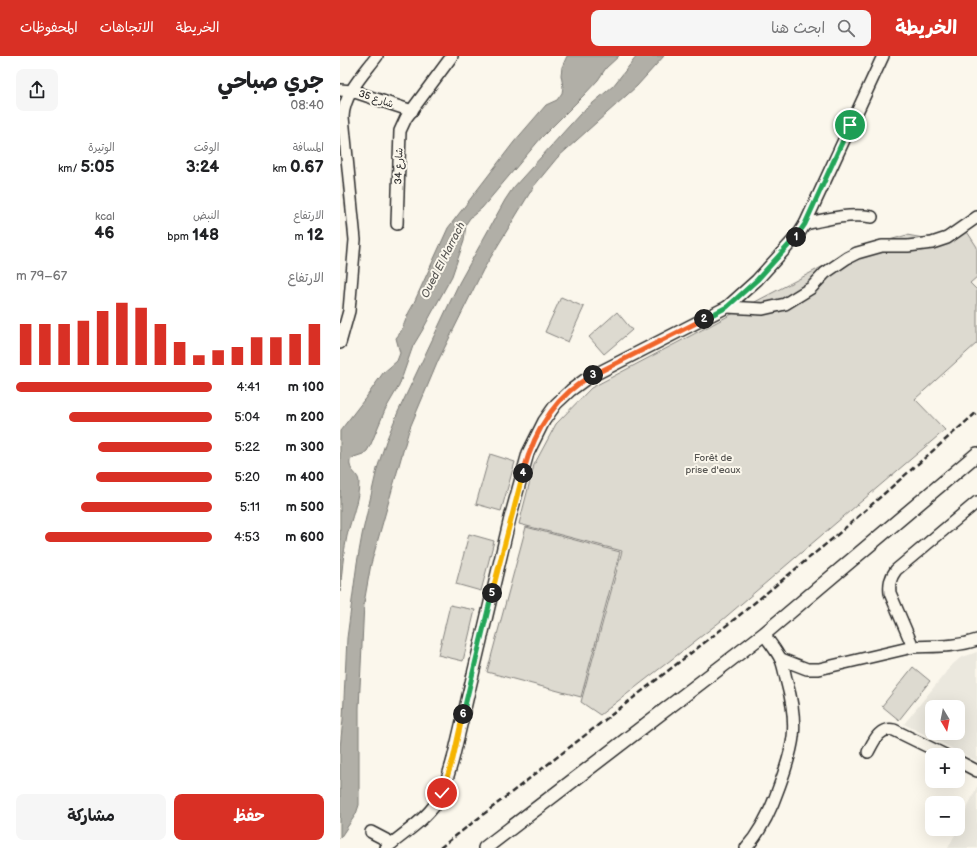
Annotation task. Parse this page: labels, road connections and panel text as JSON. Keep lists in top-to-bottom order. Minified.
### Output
{"streets":{"street":["شارع 35","شارع 34"]},"crossings":[["شارع 35","شارع 34"]],"water":["Oued El Harrach"],"parks":["Forêt de prise d'eaux"],"north":"bottom","page":{"header":"الخريطة","search":"ابحث هنا","nav":["الخريطة","الاتجاهات","المحفوظات"],"heading":["جري صباحي","08:40"],"stats":[["المسافة","0.67 km"],["الوقت","3:24"],["الوتيرة","5:05 /km"],["الارتفاع","12 m"],["النبض","148 bpm"],["kcal","46"]],"pins":["1","2","3","4","5","6"],"chart":["الارتفاع","67–79 m"],"list":[{"name":"100 m","note":"4:41"},{"name":"200 m","note":"5:04"},{"name":"300 m","note":"5:22"},{"name":"400 m","note":"5:20"},{"name":"500 m","note":"5:11"},{"name":"600 m","note":"4:53"}],"map_buttons":["+","−"],"buttons":["حفظ","مشاركة"]}}
